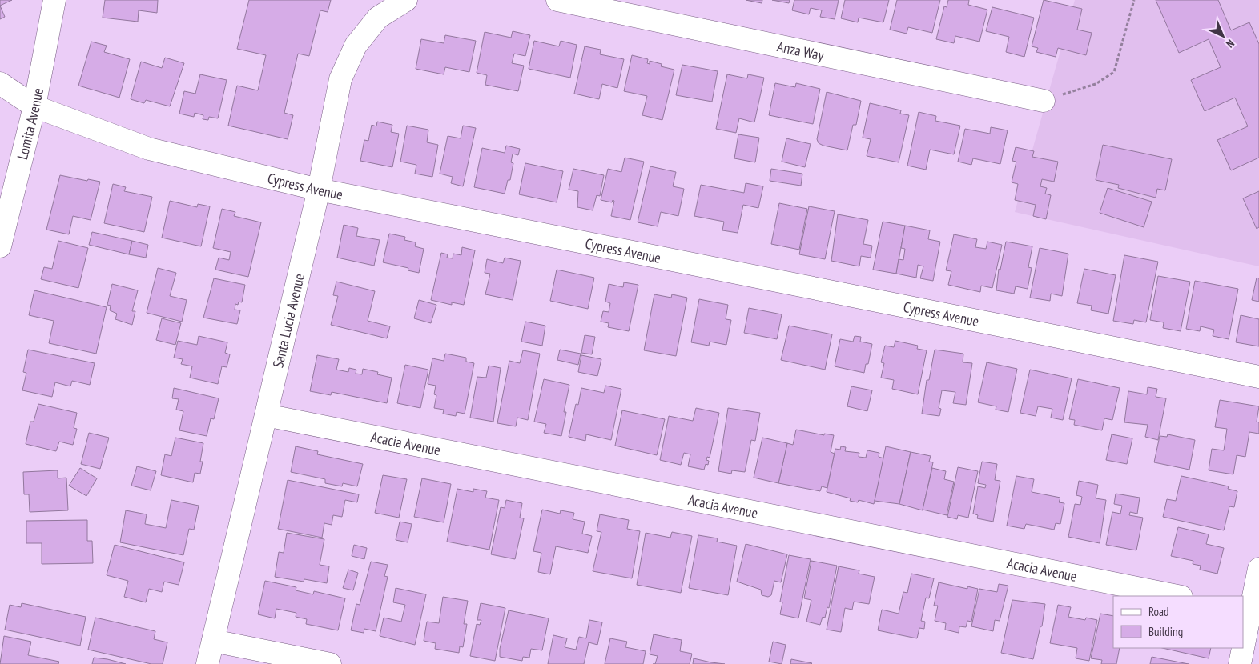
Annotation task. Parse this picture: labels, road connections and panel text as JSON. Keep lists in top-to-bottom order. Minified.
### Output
{"streets":{"street":["Anza Way","Lomita Avenue","Cypress Avenue","Santa Lucia Avenue","Acacia Avenue"]},"crossings":[["Lomita Avenue","Cypress Avenue"],["Cypress Avenue","Santa Lucia Avenue"],["Santa Lucia Avenue","Acacia Avenue"]],"legend":["Road","Building"],"north":"bottom right"}
